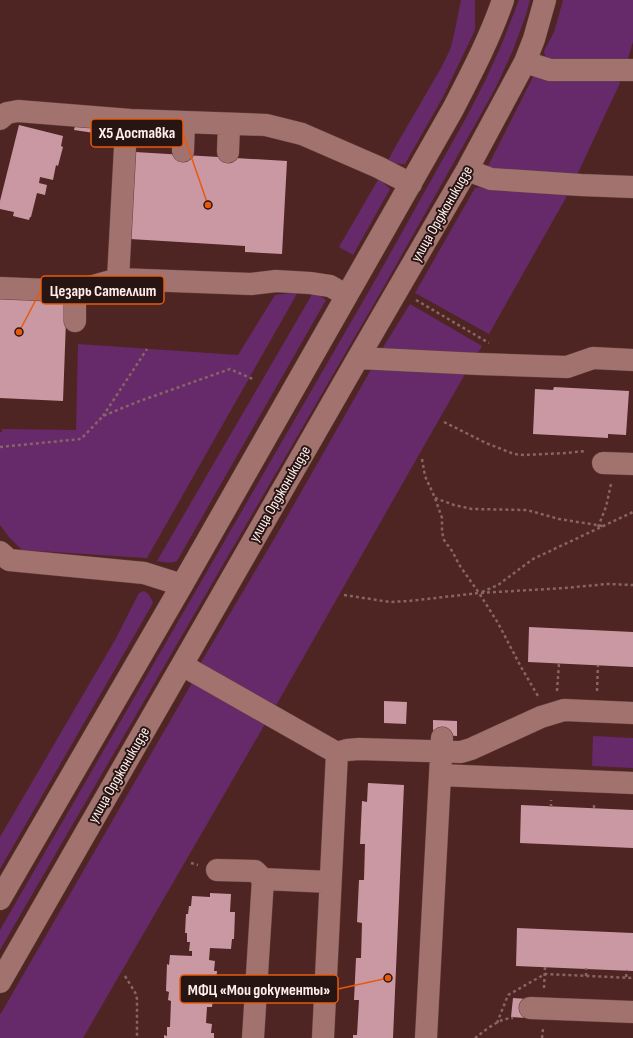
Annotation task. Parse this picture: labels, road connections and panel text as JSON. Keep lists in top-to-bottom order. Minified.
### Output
{"streets":{"street":["улица Орджоникидзе"]},"places":["X5 Доставка","Цезарь Сателлит","МФЦ «Мои документы»"]}
